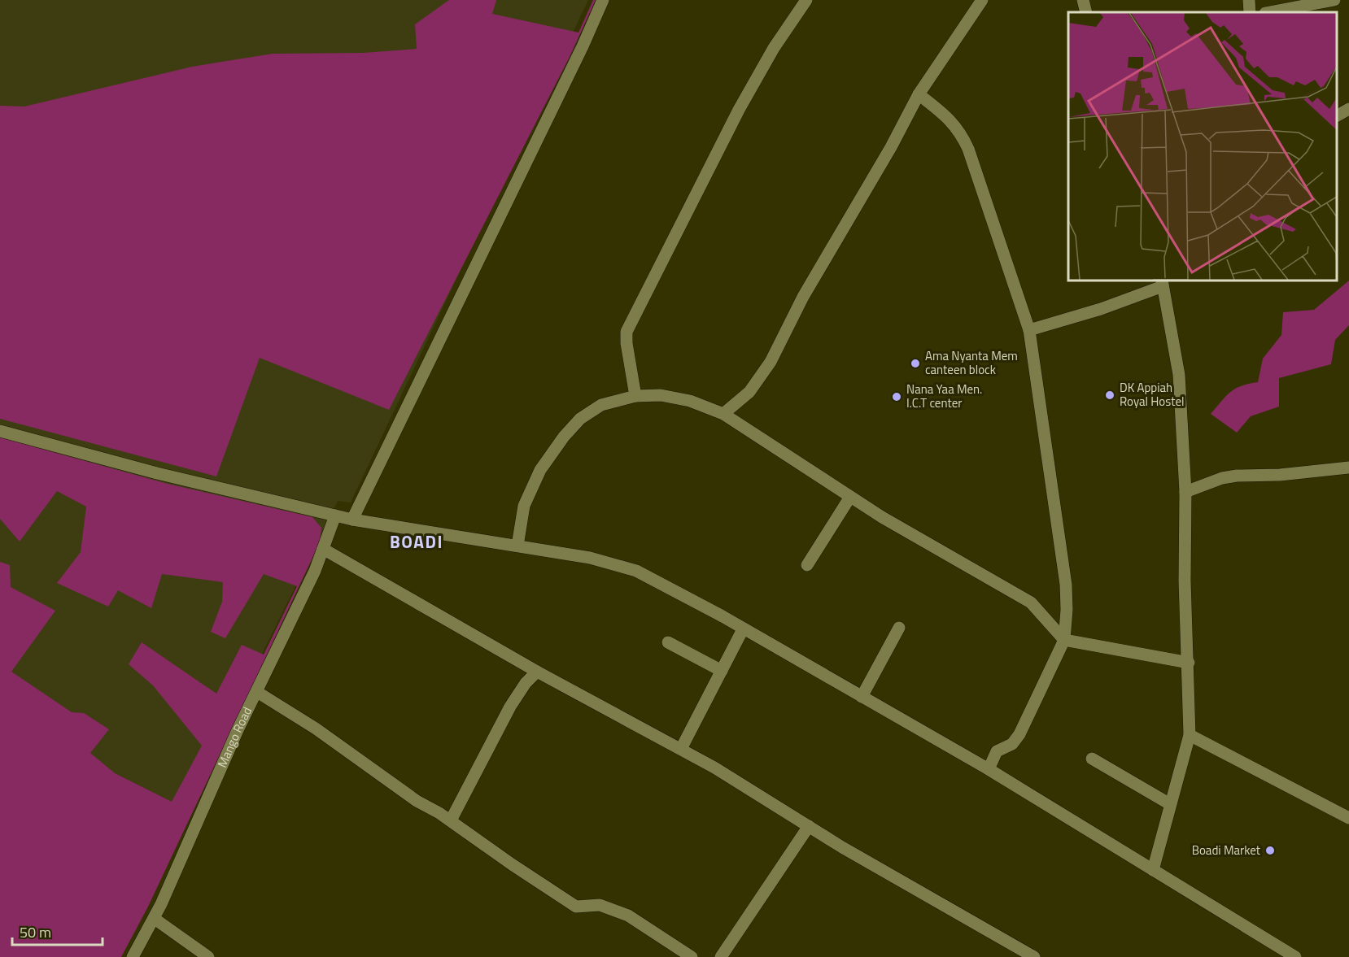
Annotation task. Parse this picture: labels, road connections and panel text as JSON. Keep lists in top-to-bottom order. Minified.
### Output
{"streets":{"street":["Mango Road"]},"districts":["BOADI"],"places":["Ama Nyanta Mem canteen block","DK Appiah Royal Hostel","Nana Yaa Men. I.C.T center","Boadi Market"],"scale_bar":"50 m"}
